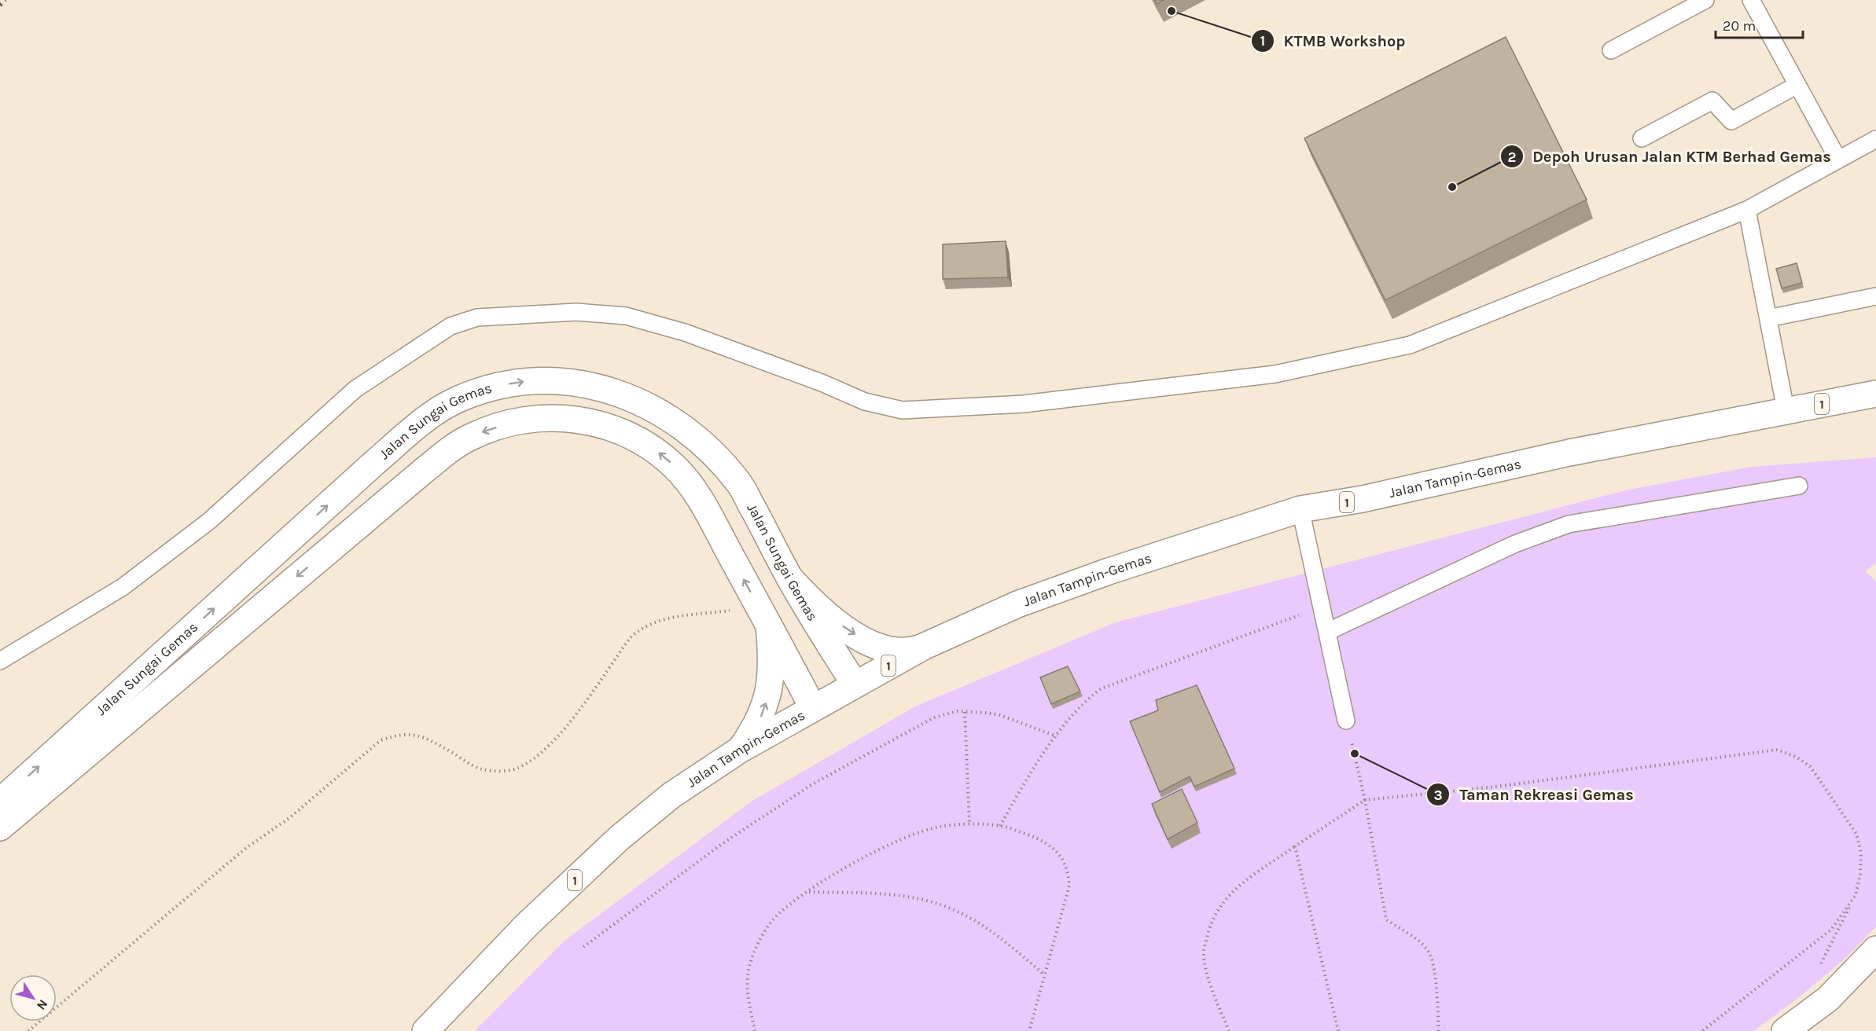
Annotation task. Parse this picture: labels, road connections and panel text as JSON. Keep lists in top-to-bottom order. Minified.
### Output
{"streets":{"main road":["1","Jalan Sungai Gemas","Jalan Tampin-Gemas"]},"crossings":[["Jalan Sungai Gemas","Jalan Tampin-Gemas"]],"places":["KTMB Workshop","Depoh Urusan Jalan KTM Berhad Gemas","Taman Rekreasi Gemas"],"scale_bar":"20 m","north":"bottom right"}
